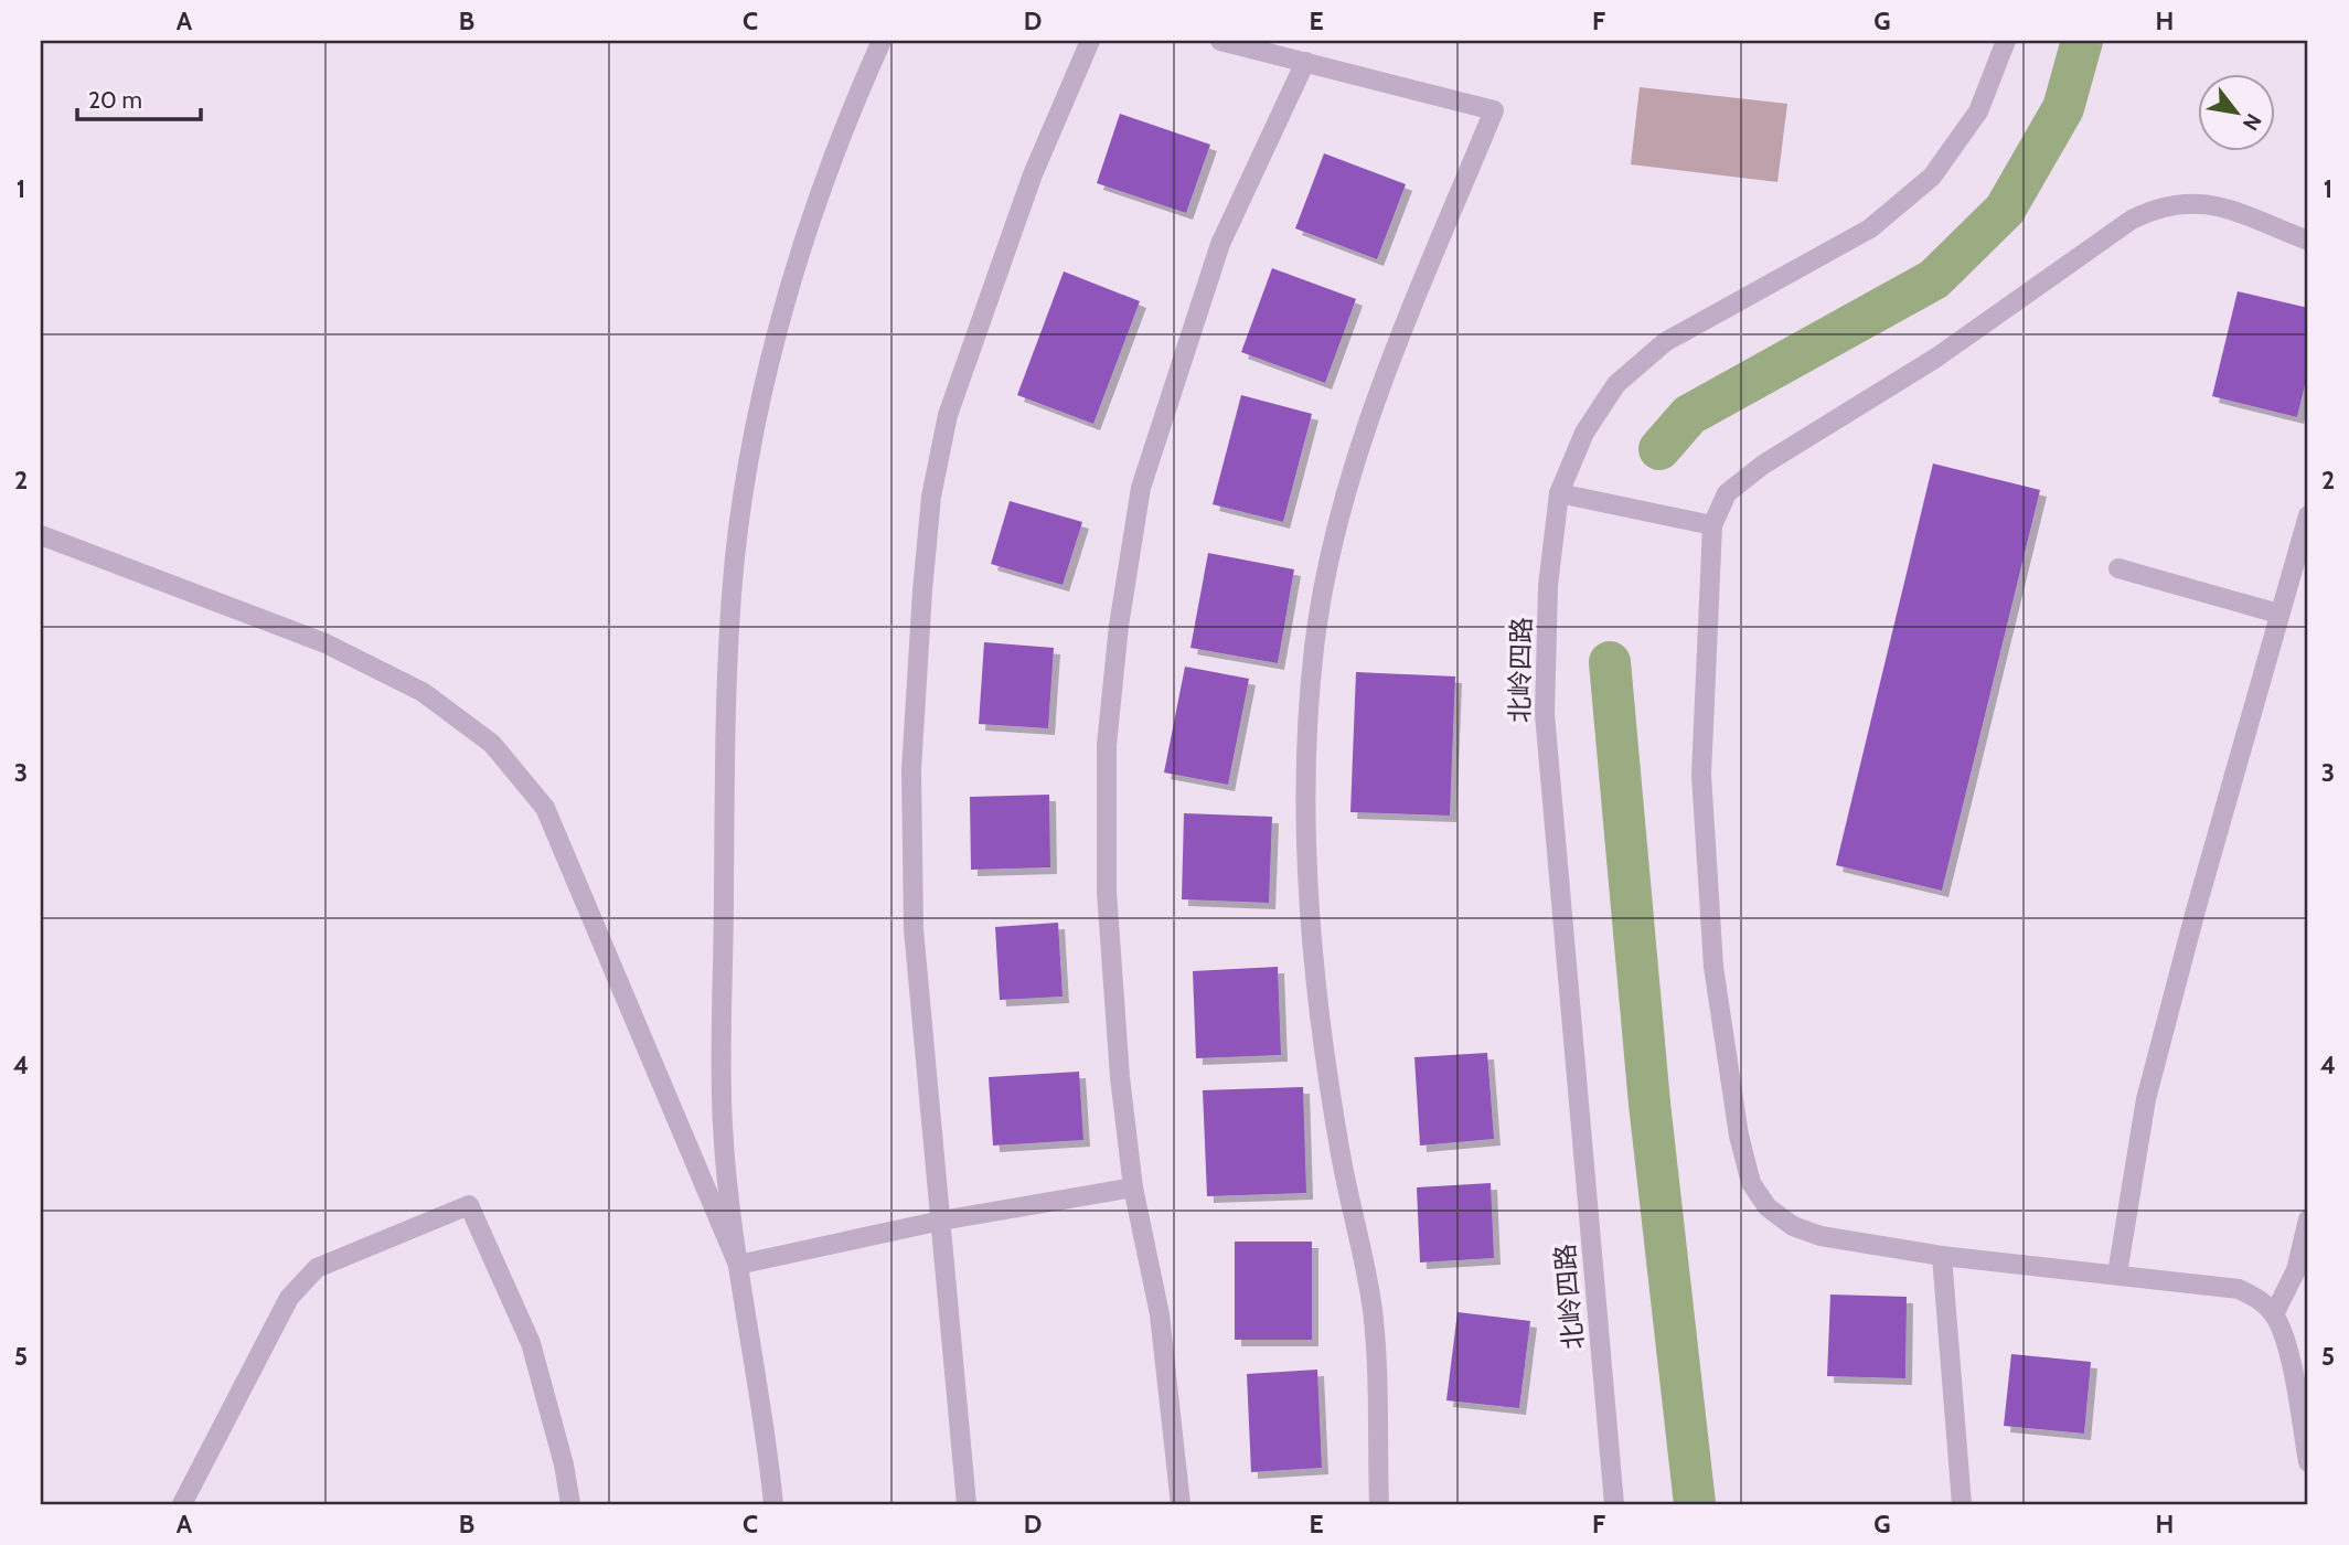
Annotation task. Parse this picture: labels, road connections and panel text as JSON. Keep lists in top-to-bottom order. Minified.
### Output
{"streets":{"street":["北岭四路"]},"scale_bar":"20 m","north":"bottom right","grid":{"columns":["A","B","C","D","E","F","G","H"],"rows":["1","2","3","4","5"]}}
